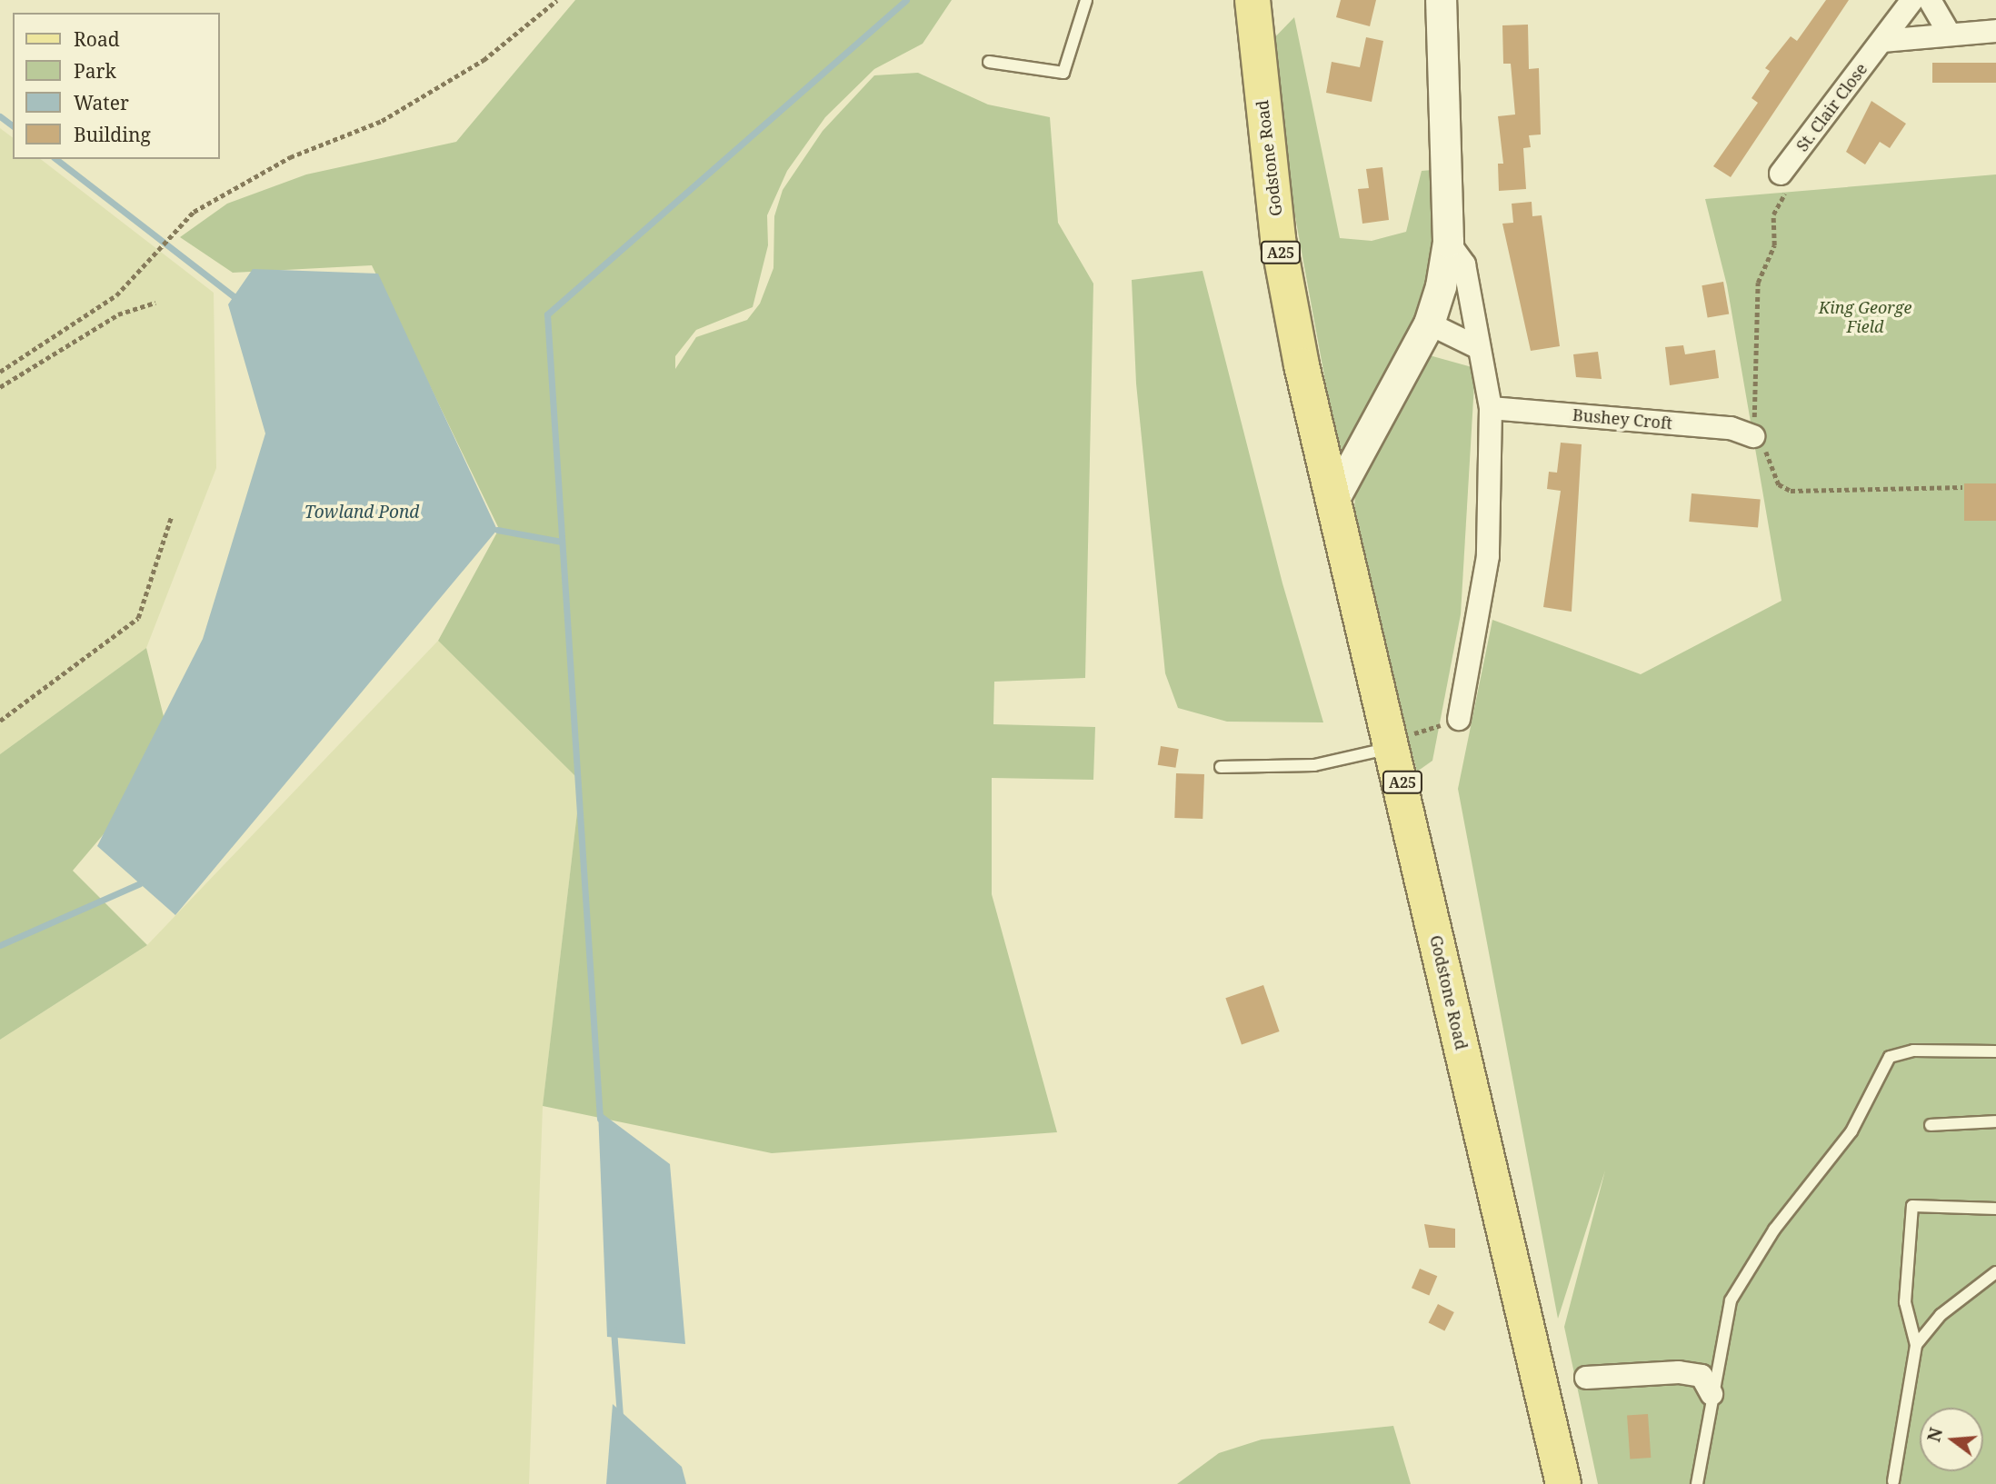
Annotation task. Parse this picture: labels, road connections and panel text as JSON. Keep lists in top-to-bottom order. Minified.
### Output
{"streets":{"main road":["Godstone Road","A25"],"street":["St. Clair Close","Bushey Croft"]},"water":["Towland Pond"],"parks":["King George Field"],"legend":["Road","Park","Water","Building"],"north":"left"}
